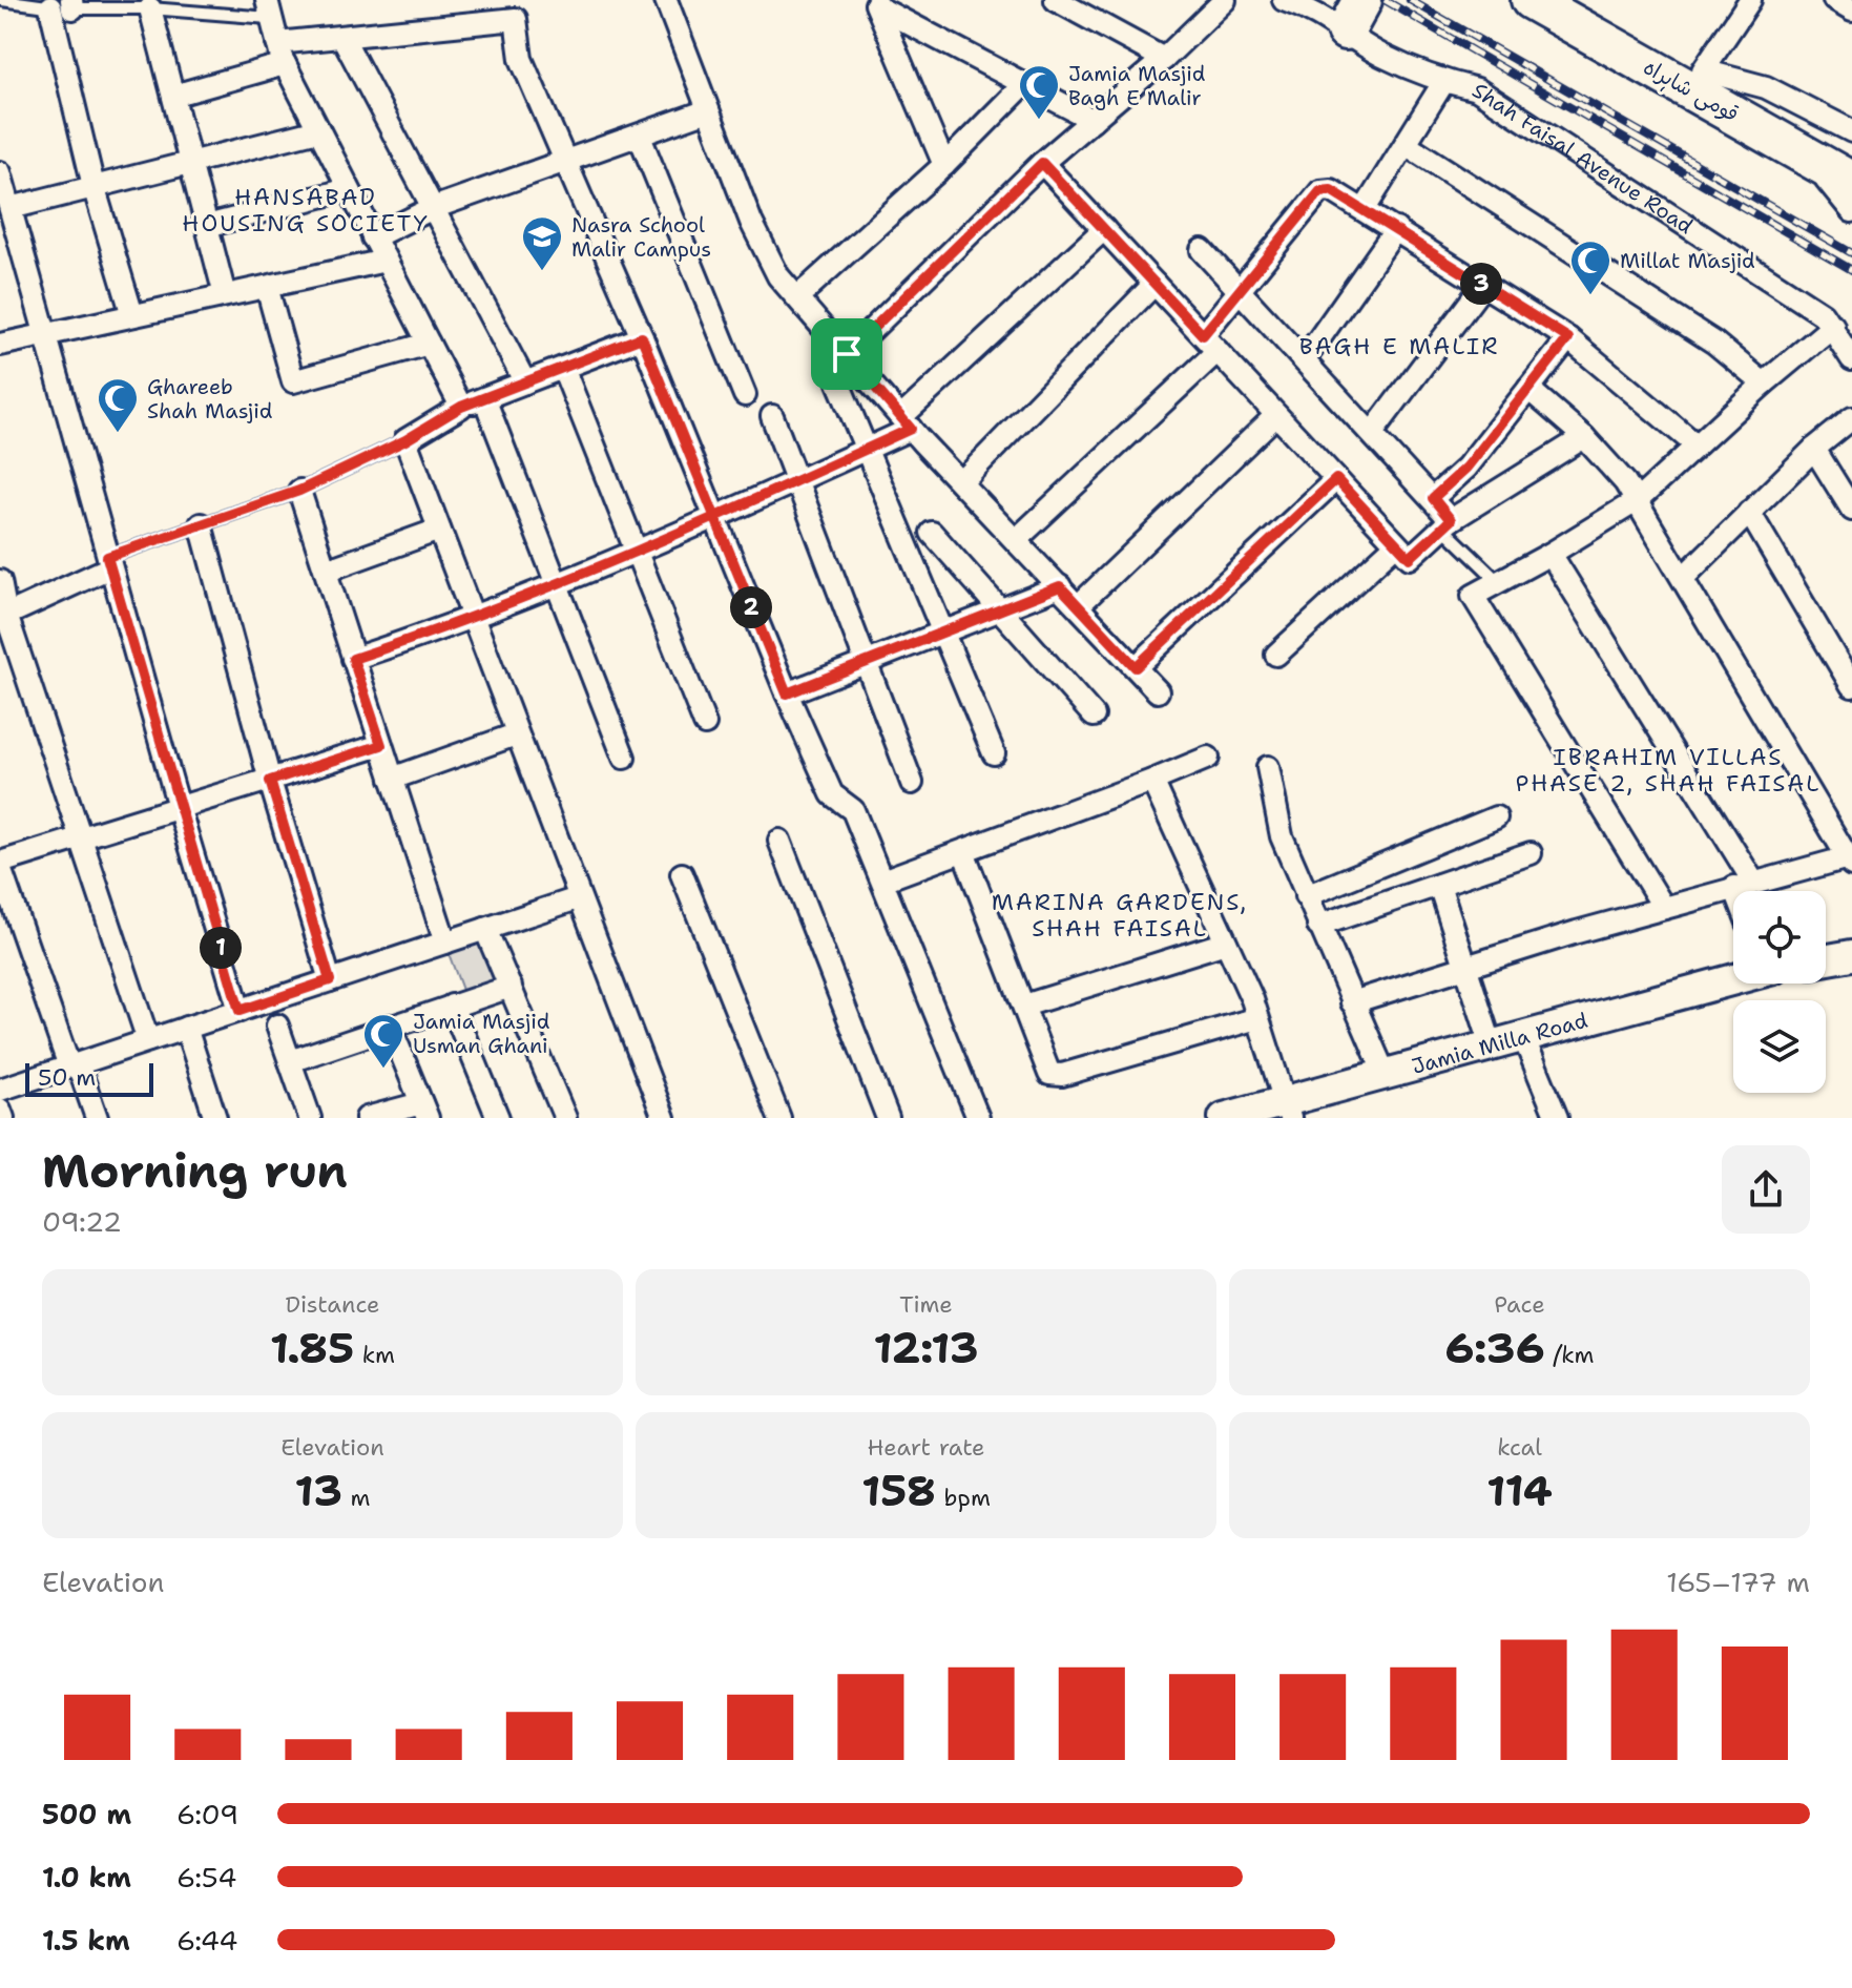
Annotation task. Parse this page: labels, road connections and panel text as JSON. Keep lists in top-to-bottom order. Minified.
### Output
{"streets":{"highway":["قومی شاہراہ"],"main road":["Jamia Milla Road"],"street":["Shah Faisal Avenue Road"]},"districts":["HANSABAD HOUSING SOCIETY","BAGH E MALIR","IBRAHIM VILLAS PHASE 2, SHAH FAISAL","MARINA GARDENS, SHAH FAISAL"],"places":{"mosque":["Jamia Masjid Bagh E Malir","Millat Masjid","Ghareeb Shah Masjid","Jamia Masjid Usman Ghani"],"school or university":["Nasra School Malir Campus"]},"scale_bar":"50 m","page":{"pins":["3","2","1"],"scale":"50 m","heading":["Morning run","09:22"],"stats":[["Distance","1.85 km"],["Time","12:13"],["Pace","6:36 /km"],["Elevation","13 m"],["Heart rate","158 bpm"],["kcal","114"]],"chart":["Elevation","165–177 m"],"list":[{"name":"500 m","note":"6:09"},{"name":"1.0 km","note":"6:54"},{"name":"1.5 km","note":"6:44"}]}}
